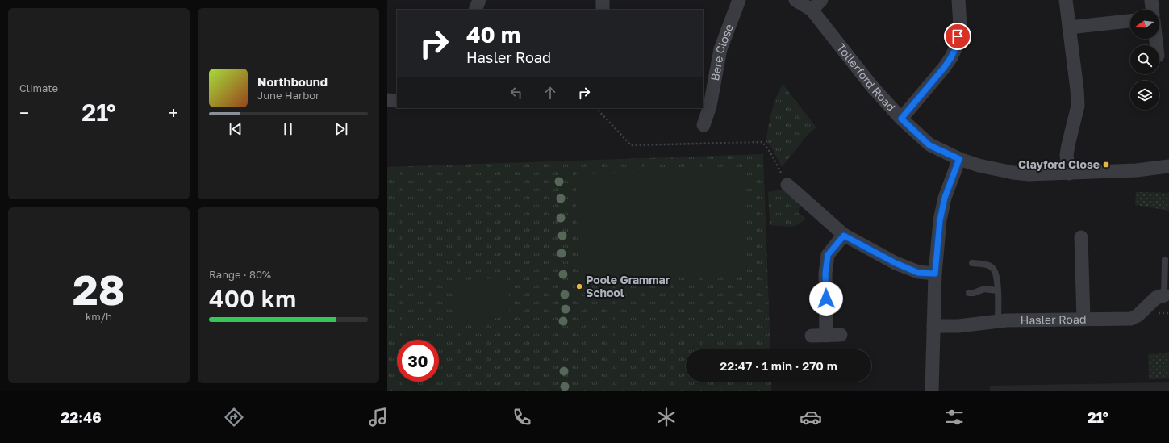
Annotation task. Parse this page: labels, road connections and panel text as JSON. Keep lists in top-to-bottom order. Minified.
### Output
{"streets":{"street":["Bere Close","Tollerford Road","Hasler Road"]},"places":{"transit":["Clayford Close"],"other":["Poole Grammar School"]},"north":"left","page":{"tile":["Climate",["28","km/h"],["Range · 80%","400 km"]],"turn":["40 m","Hasler Road"],"song":["Northbound","June Harbor"],"heat":["−","21°","+"],"limit":"30","trip":"22:47 · 1 min · 270 m","tabs":["22:46","21°"]}}
